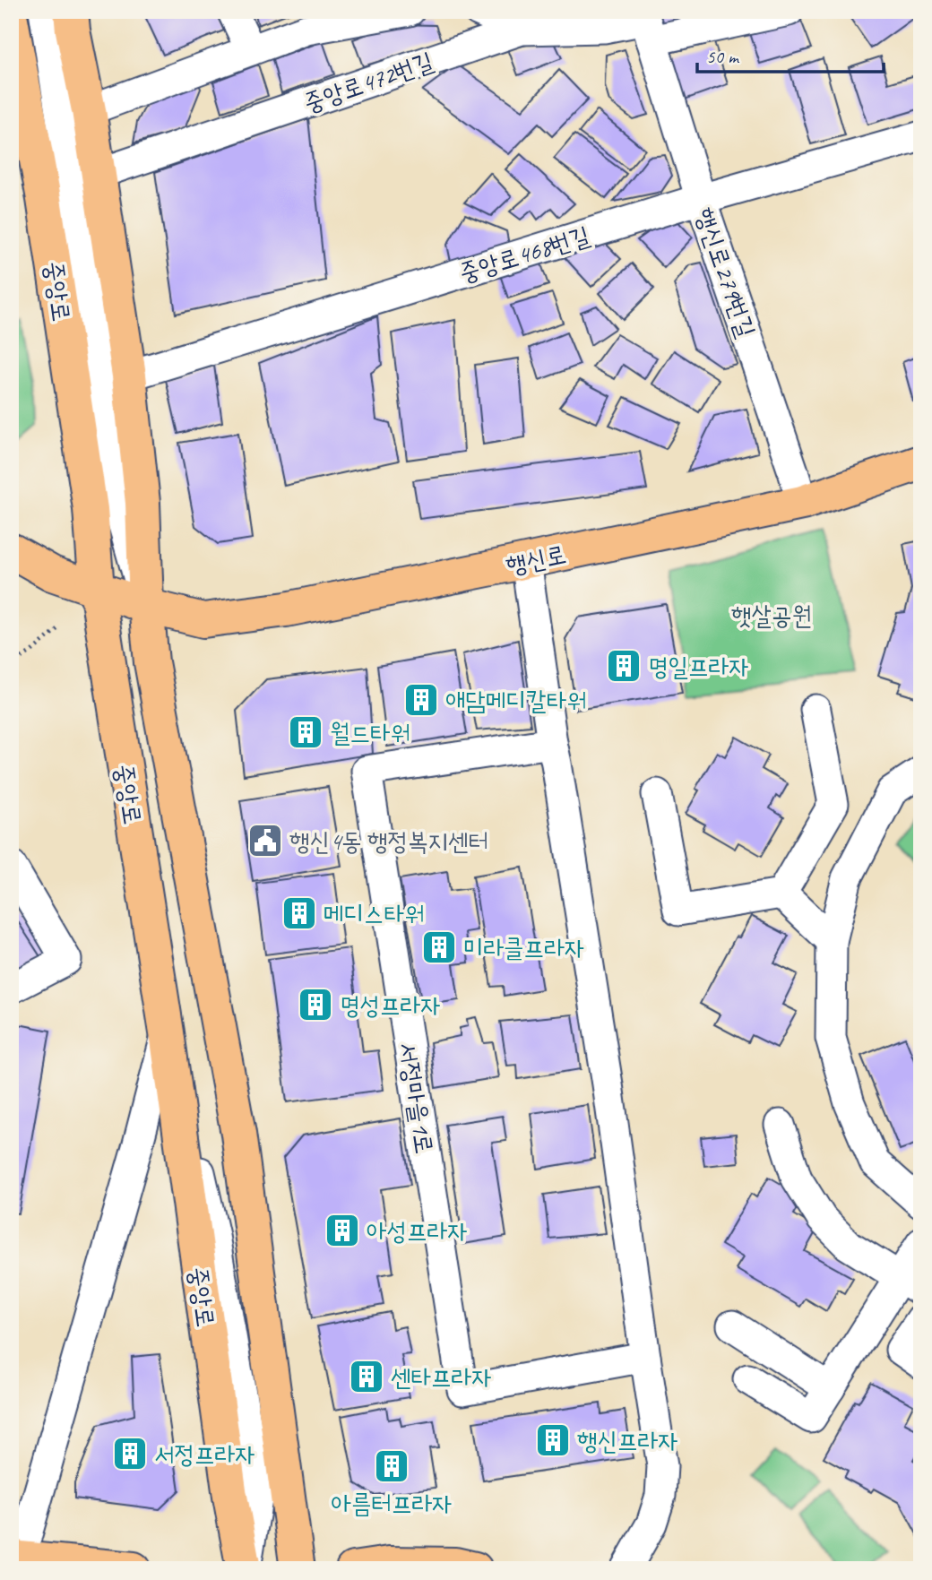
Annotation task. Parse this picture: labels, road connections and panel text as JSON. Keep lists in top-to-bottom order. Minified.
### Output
{"streets":{"main road":["중앙로","행신로"],"street":["중앙로472번길","중앙로468번길","행신로279번길","서정마을1로"]},"crossings":[["중앙로472번길","행신로279번길"],["중앙로472번길","중앙로"],["중앙로468번길","행신로279번길"],["중앙로468번길","중앙로"],["행신로279번길","행신로"],["중앙로","행신로"]],"parks":["햇살공원"],"places":{"building":["명일프라자","애담메디칼타워","월드타워","메디스타워","미라클프라자","명성프라자","아성프라자","센타프라자","행신프라자","서정프라자","아름터프라자"],"public building":["행신4동 행정복지센터"]},"scale_bar":"50 m"}
